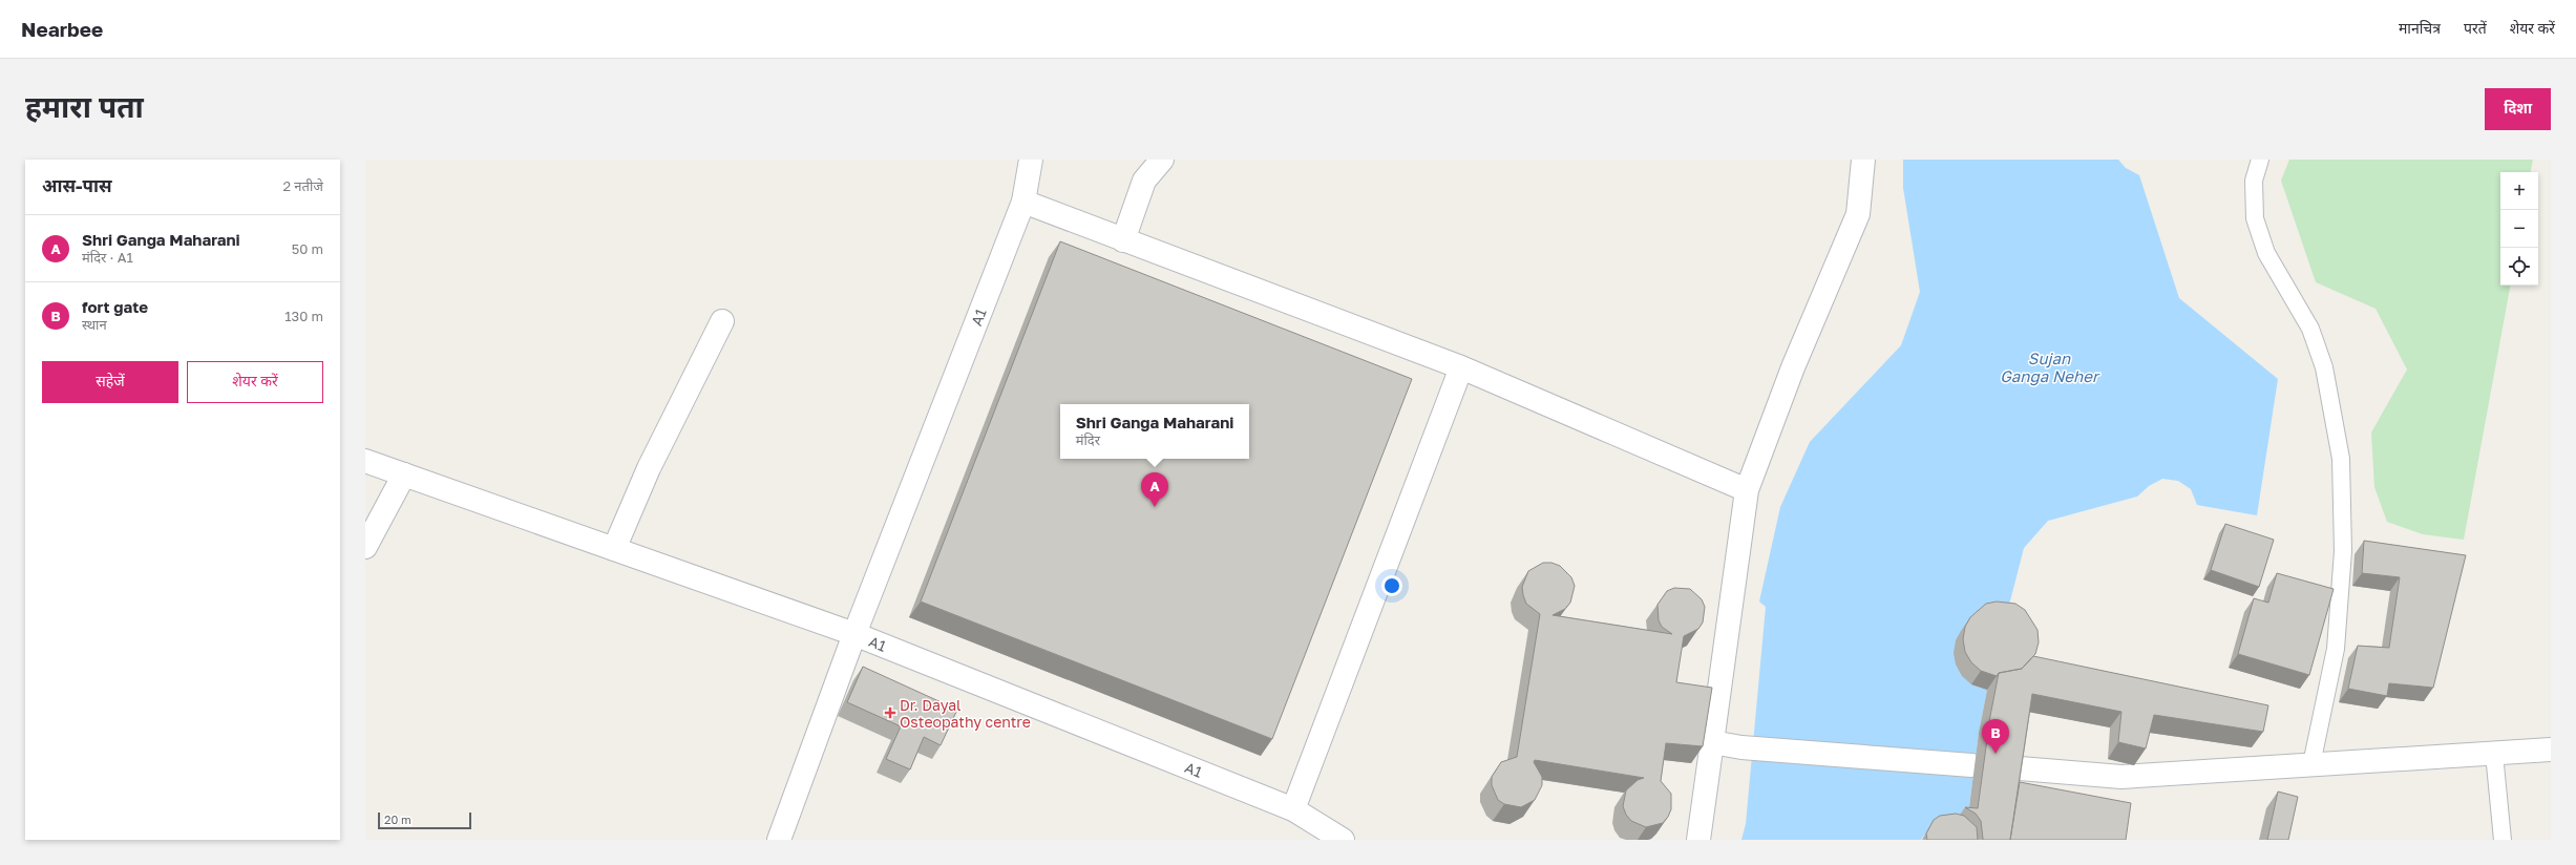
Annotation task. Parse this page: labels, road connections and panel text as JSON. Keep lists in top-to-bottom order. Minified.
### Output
{"streets":{"street":["A1"]},"water":["Sujan Ganga Neher"],"places":{"health":["Dr. Dayal Osteopathy centre"]},"scale_bar":"20 m","page":{"header":"Nearbee","nav":["मानचित्र","परतें","शेयर करें"],"buttons":["दिशा",["सहेजें","शेयर करें"]],"title":"हमारा पता","heading":["आस-पास","2 नतीजे"],"map_buttons":["+","−"],"list":[{"mark":"A","name":"Shri Ganga Maharani","note":"मंदिर · A1","value":"50 m"},{"mark":"B","name":"fort gate","note":"स्थान","value":"130 m"}],"popup":["Shri Ganga Maharani","मंदिर"],"pins":["A","B"],"scale":"20 m"}}
